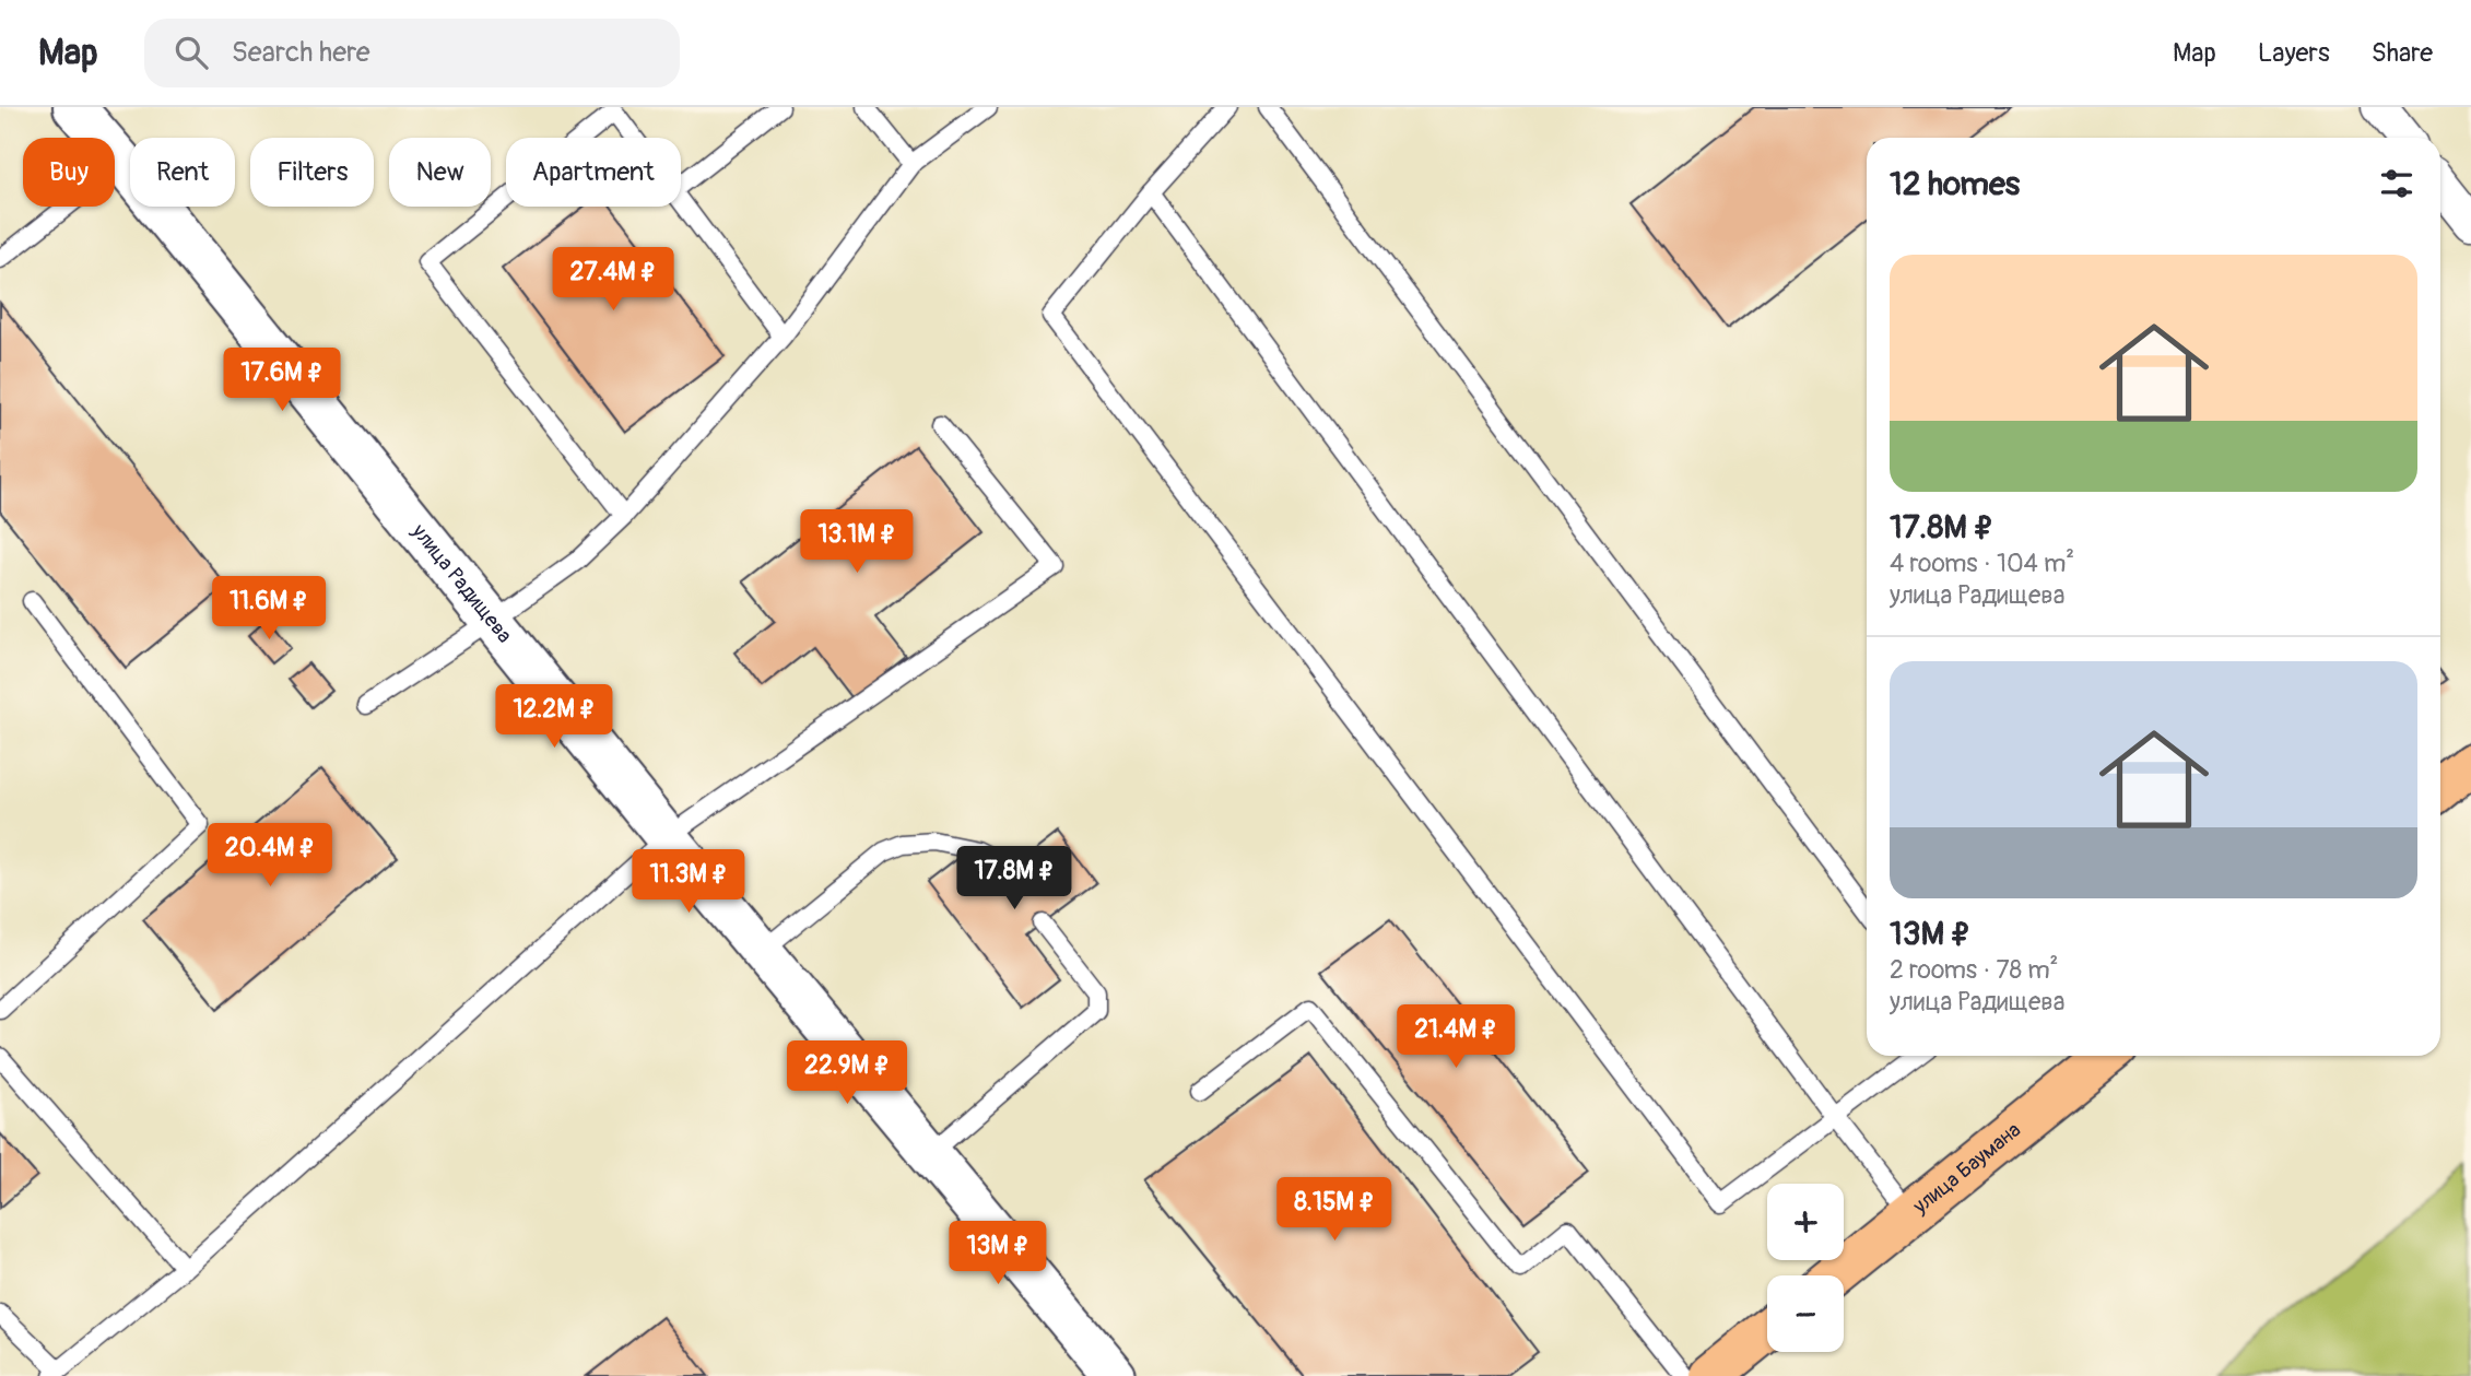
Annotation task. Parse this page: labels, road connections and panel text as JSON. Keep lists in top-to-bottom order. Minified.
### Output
{"streets":{"main road":["улица Баумана"],"street":["улица Радищева"]},"page":{"header":"Map","search":"Search here","nav":["Map","Layers","Share"],"chip":["Buy","Rent","Filters","New","Apartment"],"heading":"12 homes","list":[{"name":"17.8M ₽","note":"4 rooms · 104 m² · улица Радищева"},{"name":"13M ₽","note":"2 rooms · 78 m² · улица Радищева"}],"price":["27.4M ₽","17.6M ₽","13.1M ₽","11.6M ₽","12.2M ₽","20.4M ₽","17.8M ₽","11.3M ₽","21.4M ₽","22.9M ₽","8.15M ₽","13M ₽"],"map_buttons":["+","−"]}}
